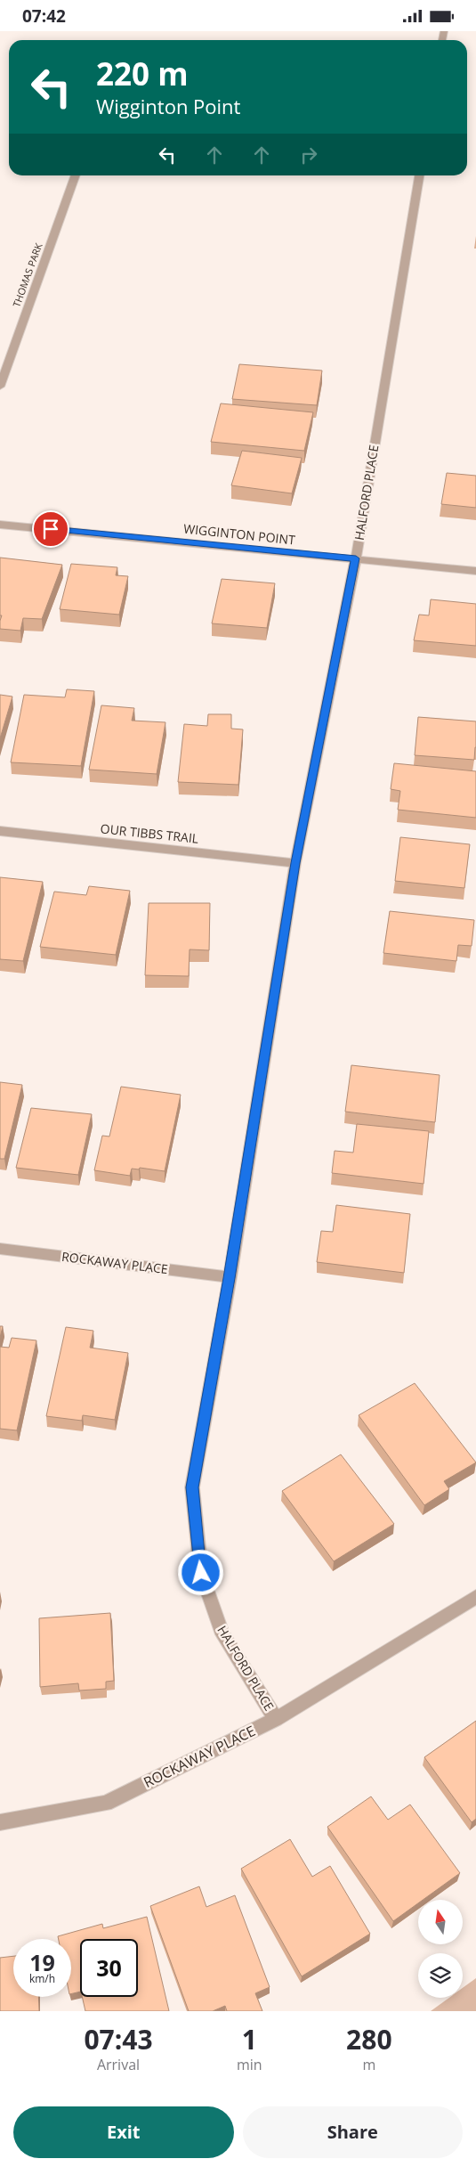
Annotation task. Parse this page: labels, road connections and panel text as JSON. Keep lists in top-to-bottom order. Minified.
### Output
{"streets":{"street":["THOMAS PARK","HALFORD PLACE","WIGGINTON POINT","OUR TIBBS TRAIL","ROCKAWAY PLACE"]},"crossings":[["HALFORD PLACE","WIGGINTON POINT"],["HALFORD PLACE","OUR TIBBS TRAIL"],["HALFORD PLACE","ROCKAWAY PLACE"]],"north":"top","page":{"status":"07:42","turn":["220 m","Wigginton Point"],"speed":"19 km/h","limit":"30","eta":["07:43","Arrival","1","min","280","m"],"buttons":["Exit","Share"]}}
